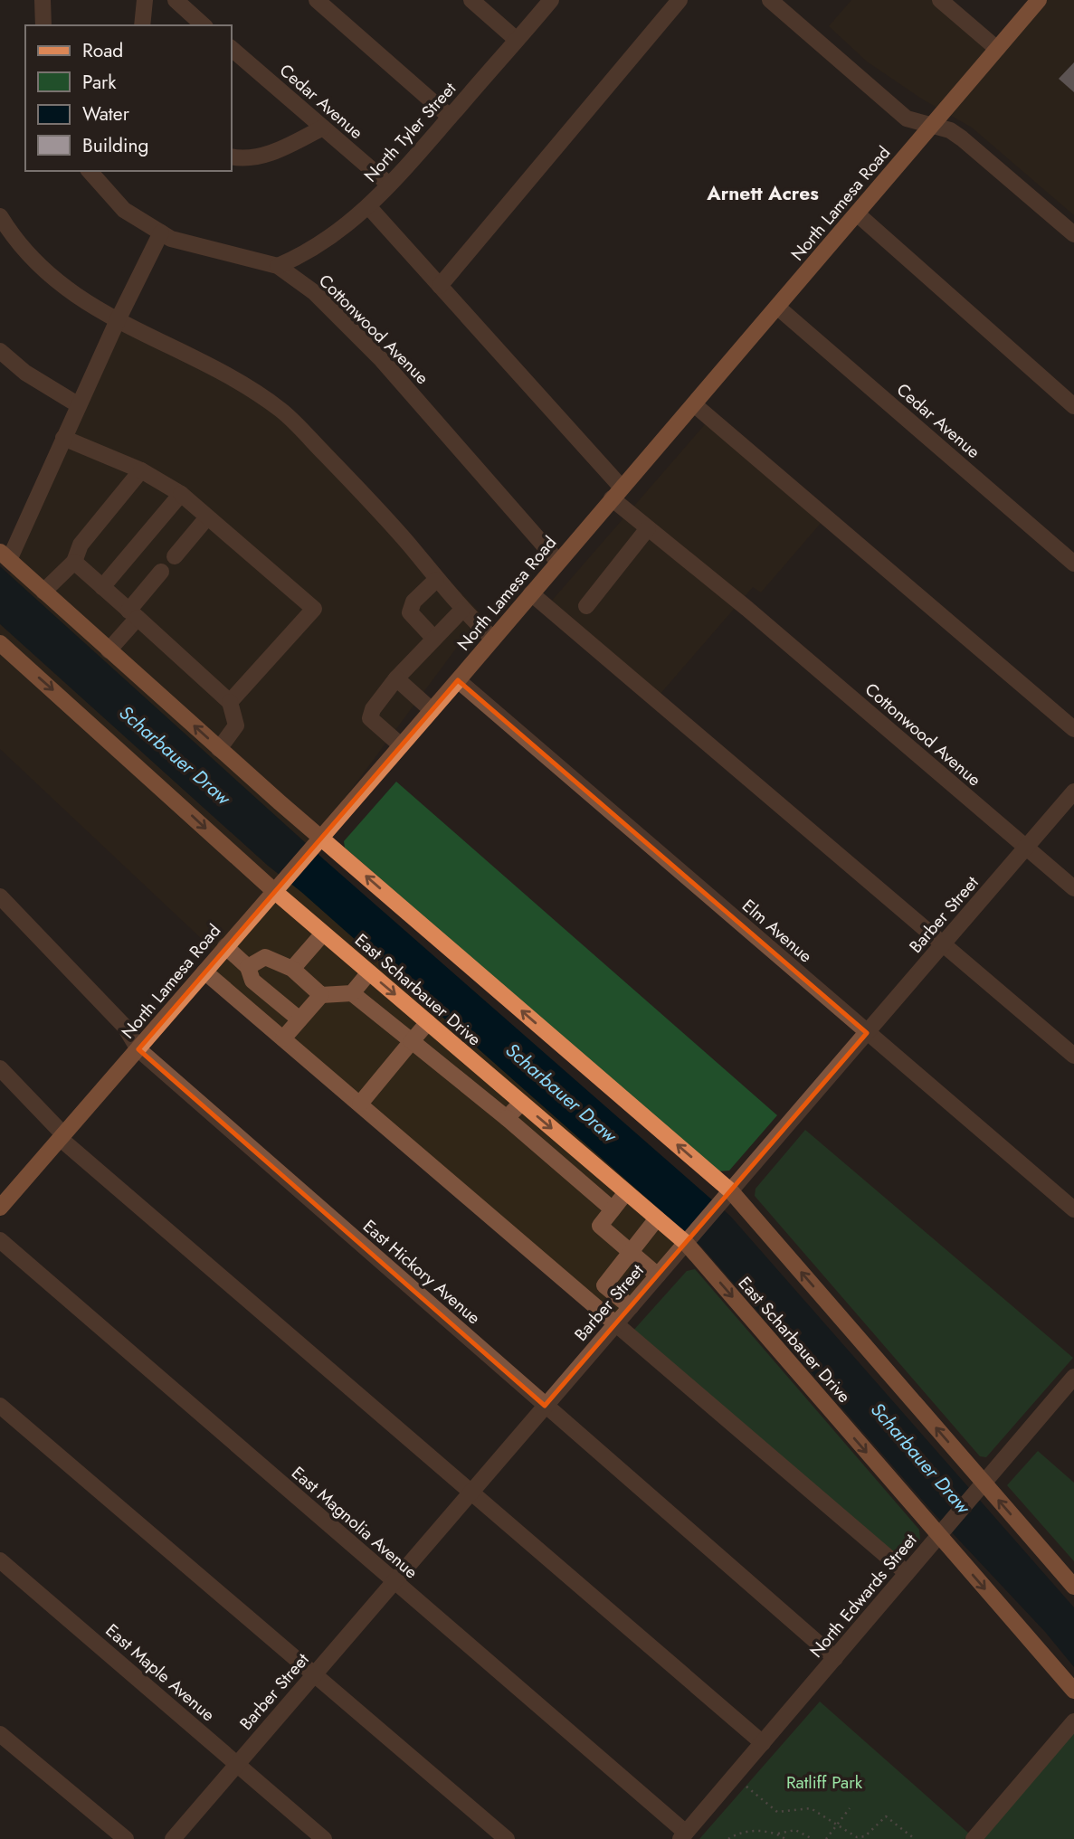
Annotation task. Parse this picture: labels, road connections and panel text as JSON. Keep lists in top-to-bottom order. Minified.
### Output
{"streets":{"main road":["North Lamesa Road","East Scharbauer Drive"],"street":["Cedar Avenue","North Tyler Street","Cottonwood Avenue","Barber Street","Elm Avenue","East Hickory Avenue","East Magnolia Avenue","North Edwards Street","East Maple Avenue"]},"crossings":[["Cedar Avenue","North Tyler Street"],["Cedar Avenue","North Lamesa Road"],["North Tyler Street","Cottonwood Avenue"],["North Lamesa Road","Cottonwood Avenue"],["North Lamesa Road","Elm Avenue"],["North Lamesa Road","East Scharbauer Drive"],["North Lamesa Road","East Hickory Avenue"],["Cottonwood Avenue","Barber Street"],["Barber Street","Elm Avenue"],["Barber Street","East Scharbauer Drive"],["Barber Street","East Hickory Avenue"],["Barber Street","East Magnolia Avenue"],["Barber Street","East Maple Avenue"],["East Scharbauer Drive","North Edwards Street"],["East Hickory Avenue","North Edwards Street"],["East Magnolia Avenue","North Edwards Street"]],"districts":["Arnett Acres"],"water":["Scharbauer Draw"],"parks":["Ratliff Park"],"legend":["Road","Park","Water","Building"]}
